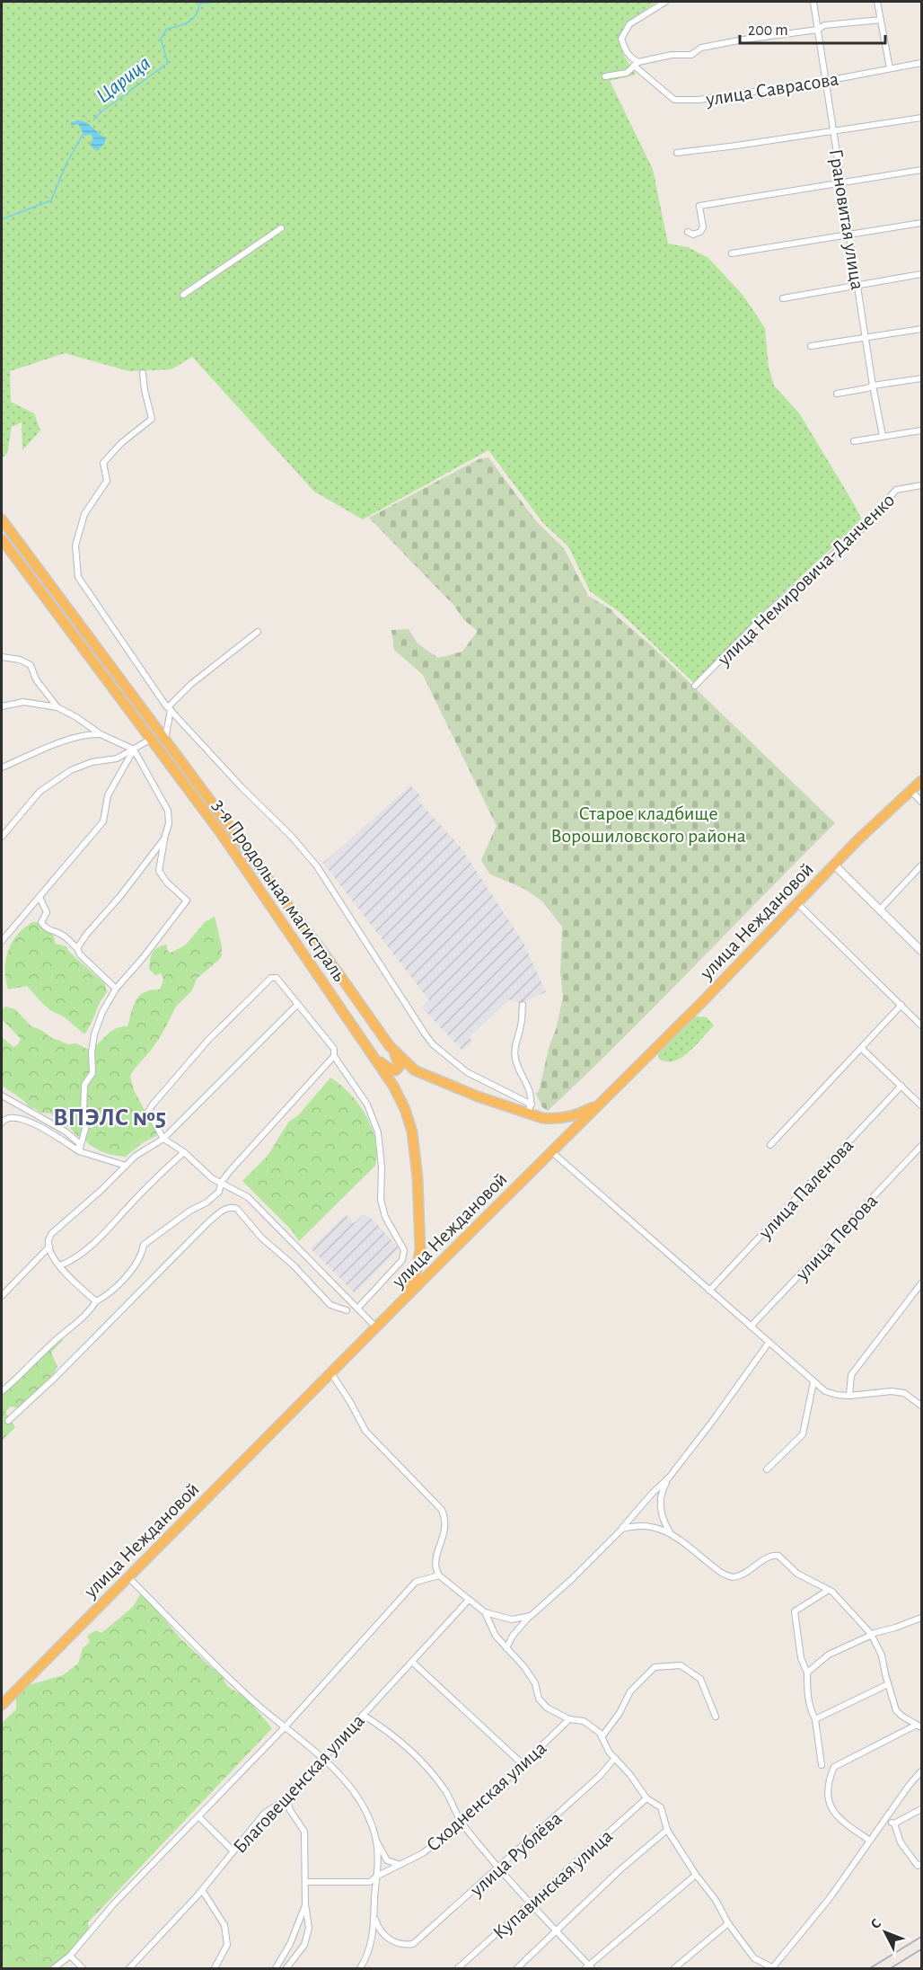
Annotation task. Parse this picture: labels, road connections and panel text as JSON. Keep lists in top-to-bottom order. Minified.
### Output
{"streets":{"highway":["3-я Продольная магистраль","улица Неждановой"],"street":["улица Саврасова","Грановитая улица","улица Немировича-Данченко","улица Паленова","улица Перова","Благовещенская улица","Сходненская улица","улица Рублёва","Купавинская улица"]},"crossings":[["улица Саврасова","Грановитая улица"],["3-я Продольная магистраль","улица Неждановой"]],"districts":["ВПЭЛС №5"],"water":["Царица"],"parks":["Старое кладбище Ворошиловского района"],"scale_bar":"200 m","north":"top left"}
